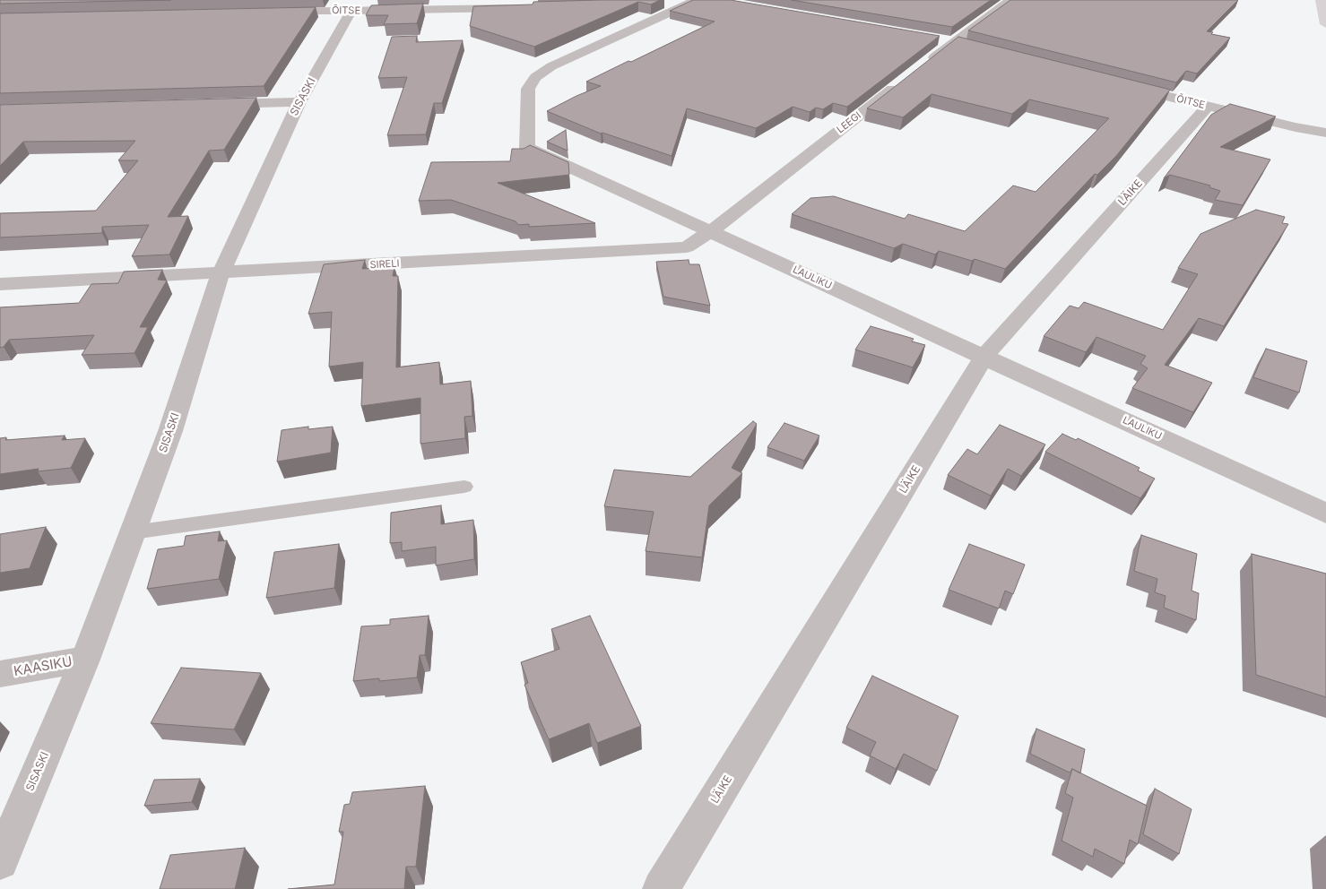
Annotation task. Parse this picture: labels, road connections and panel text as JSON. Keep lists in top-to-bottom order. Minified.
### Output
{"streets":{"street":["ÕITSE","SISASKI","LEEGI","LÄIKE","SIRELI","LAULIKU","KAASIKU"]},"crossings":[["ÕITSE","SISASKI"],["ÕITSE","LÄIKE"],["SISASKI","SIRELI"],["SISASKI","KAASIKU"],["LEEGI","SIRELI"],["LEEGI","LAULIKU"],["LÄIKE","LAULIKU"],["SIRELI","LAULIKU"]]}
